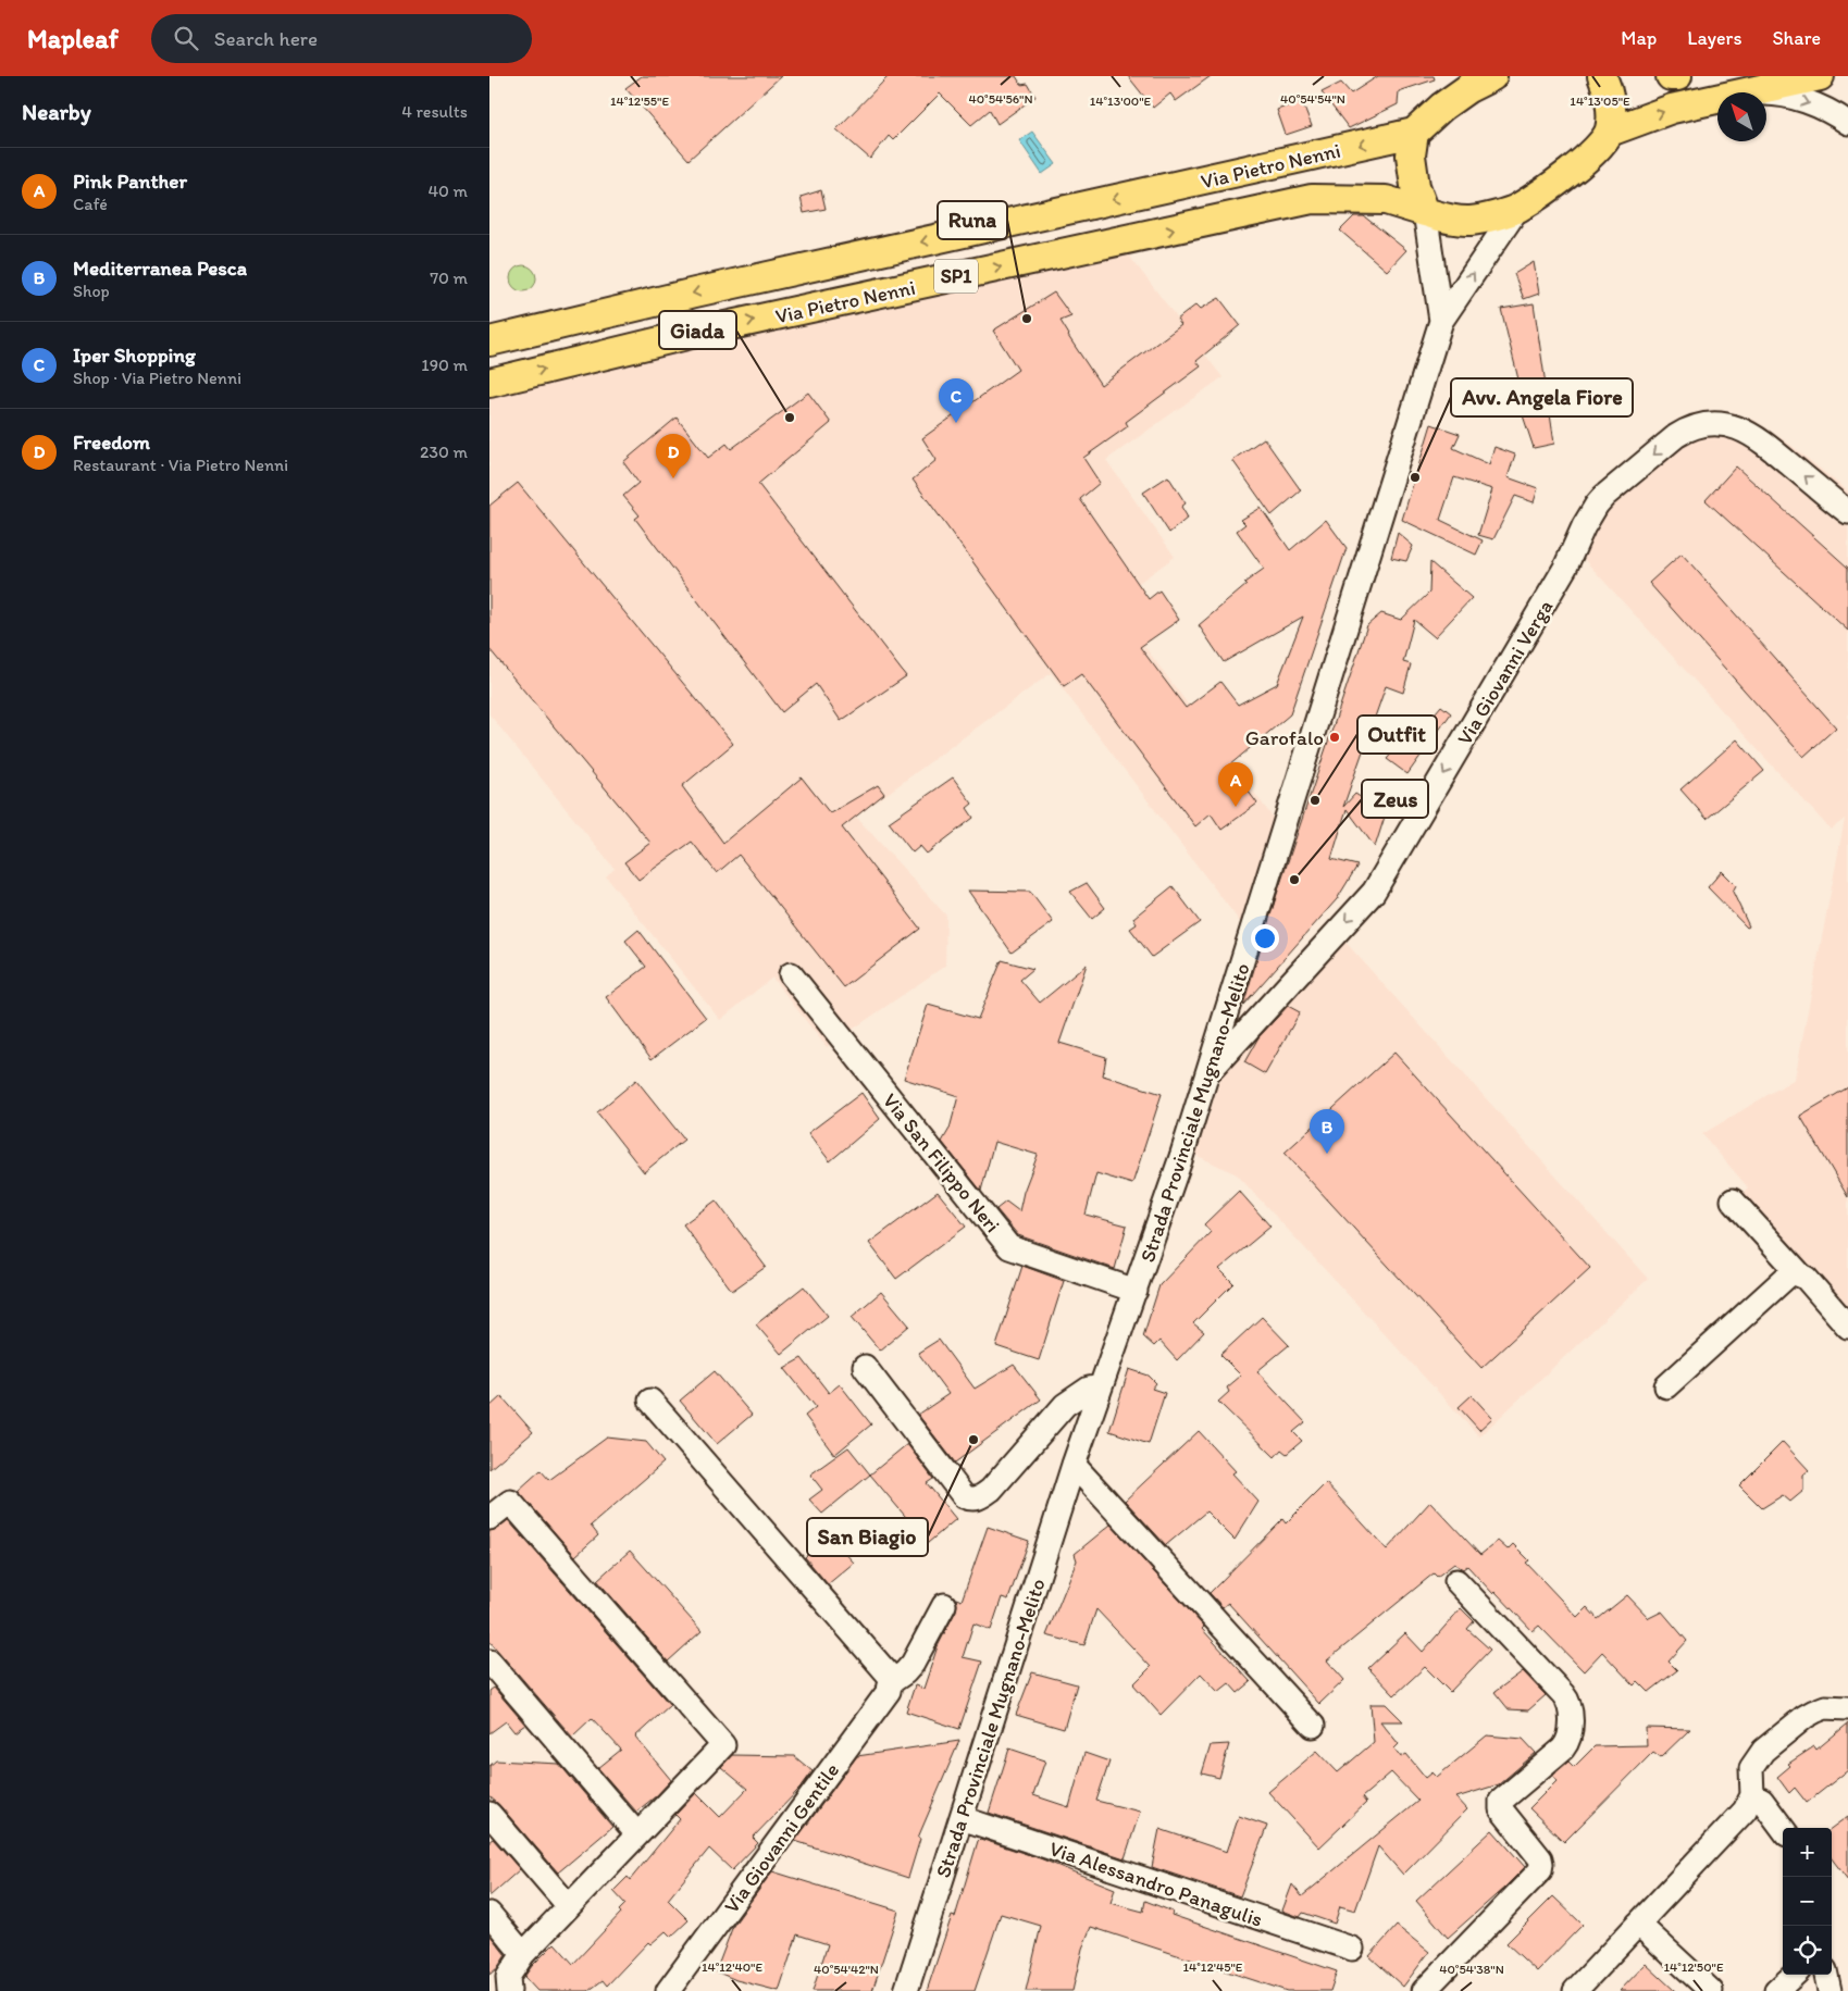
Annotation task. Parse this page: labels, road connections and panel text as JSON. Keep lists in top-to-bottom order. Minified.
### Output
{"streets":{"main road":["Via Pietro Nenni","SP1"],"street":["Via Giovanni Verga","Strada Provinciale Mugnano-Melito","Via San Filippo Neri","Via Giovanni Gentile","Via Alessandro Panagulis"]},"crossings":[["Via Pietro Nenni","Strada Provinciale Mugnano-Melito"],["Via Giovanni Verga","Strada Provinciale Mugnano-Melito"],["Strada Provinciale Mugnano-Melito","Via San Filippo Neri"],["Strada Provinciale Mugnano-Melito","Via Alessandro Panagulis"]],"one_way":["Via Giovanni Verga"],"places":["Runa","Giada","Avv. Angela Fiore","Garofalo","Outfit","Zeus","San Biagio"],"north":"top left","page":{"header":"Mapleaf","search":"Search here","nav":["Map","Layers","Share"],"heading":["Nearby","4 results"],"list":[{"mark":"A","name":"Pink Panther","note":"Café","value":"40 m"},{"mark":"B","name":"Mediterranea Pesca","note":"Shop","value":"70 m"},{"mark":"C","name":"Iper Shopping","note":"Shop · Via Pietro Nenni","value":"190 m"},{"mark":"D","name":"Freedom","note":"Restaurant · Via Pietro Nenni","value":"230 m"}],"pins":["C","D","A","B"],"map_buttons":["+","−"]},"coordinates":["40°54'56\"N","40°54'54\"N","14°12'55\"E","14°13'00\"E","14°13'05\"E","14°12'40\"E","14°12'45\"E","14°12'50\"E","40°54'42\"N","40°54'38\"N"]}
